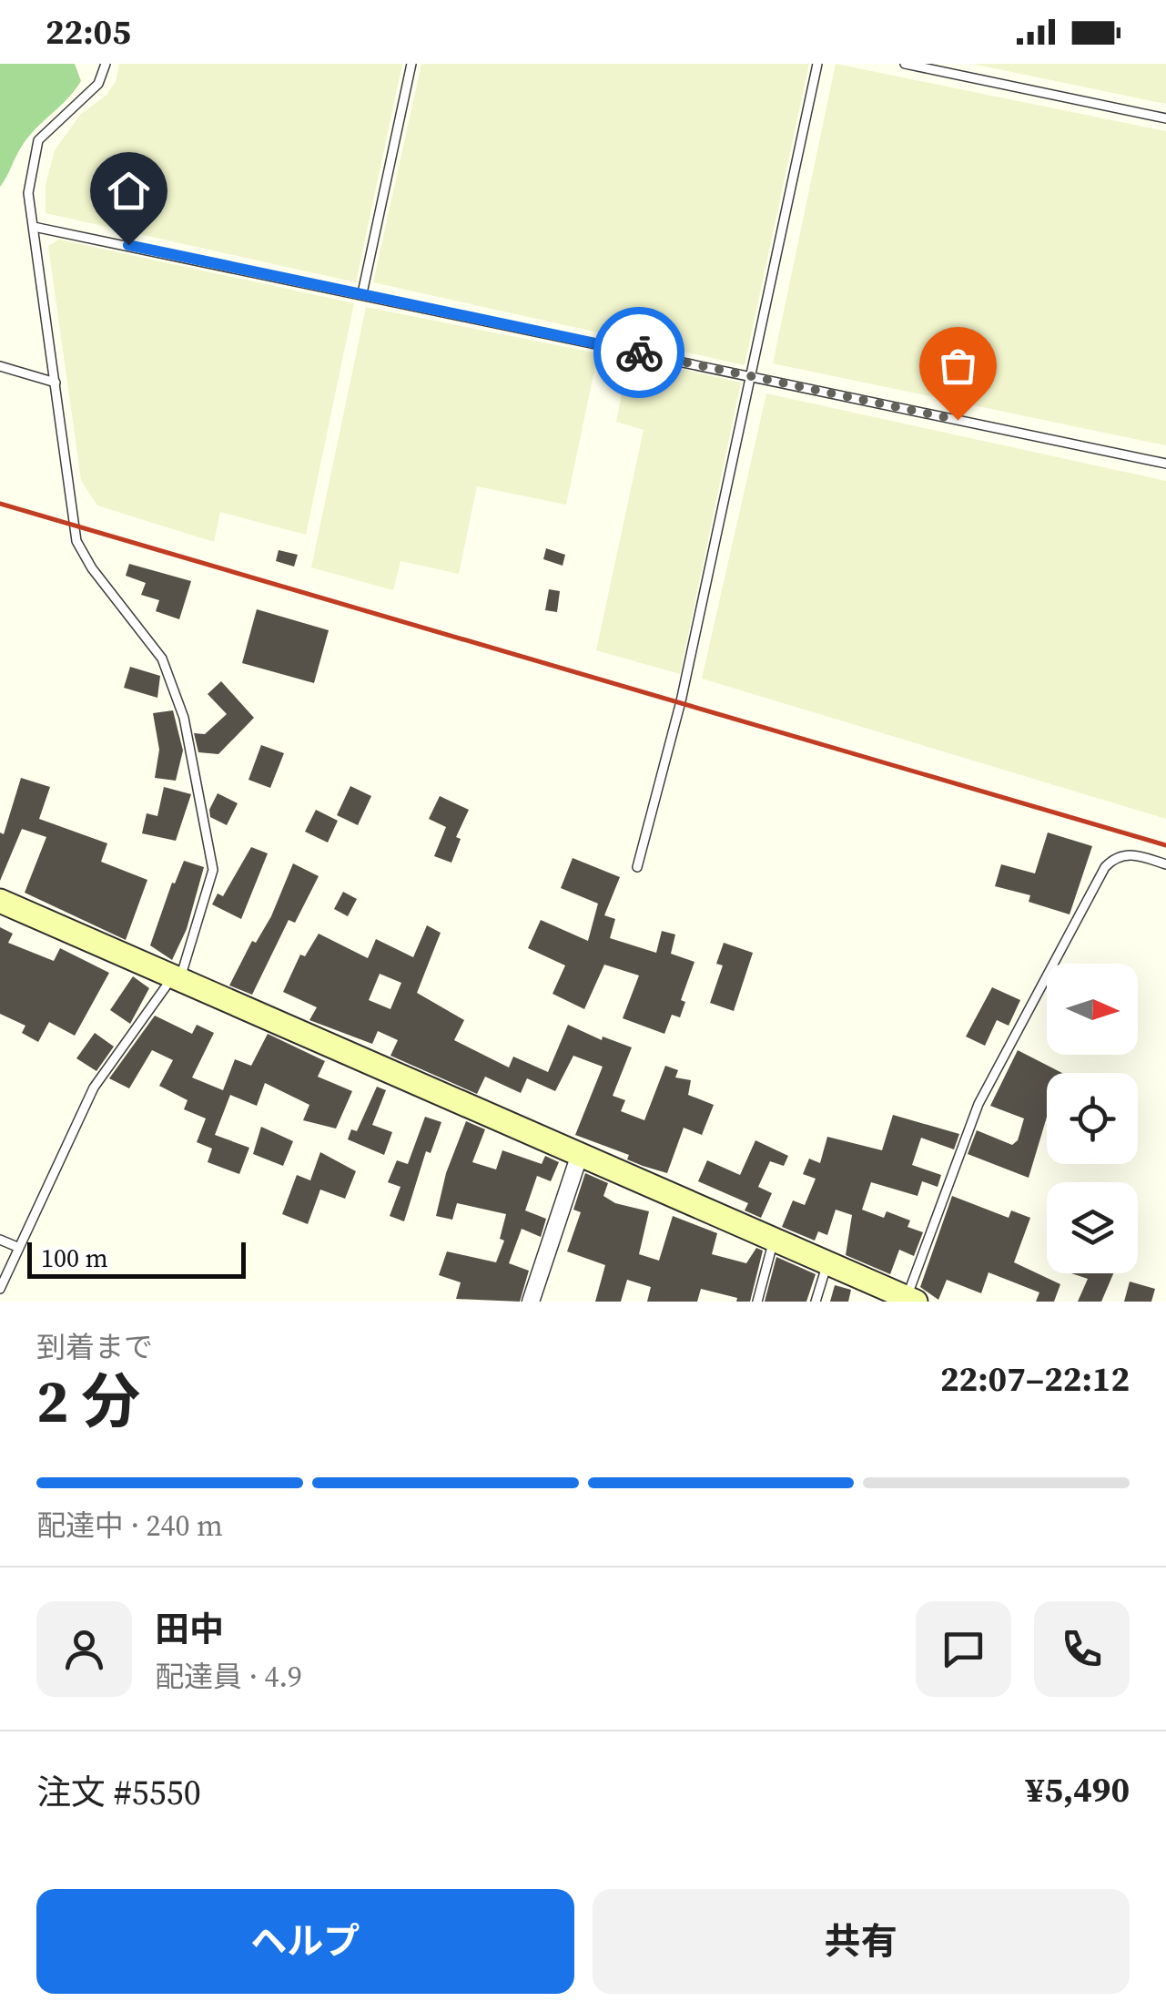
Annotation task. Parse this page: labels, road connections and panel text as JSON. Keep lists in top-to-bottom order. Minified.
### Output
{"scale_bar":"100 m","north":"right","page":{"status":"22:05","scale":"100 m","heading":["2 分","到着まで","22:07–22:12"],"panel":["田中","配達員 · 4.9","注文 #5550","¥5,490"],"bar":"配達中 · 240 m","buttons":["ヘルプ","共有"]}}
